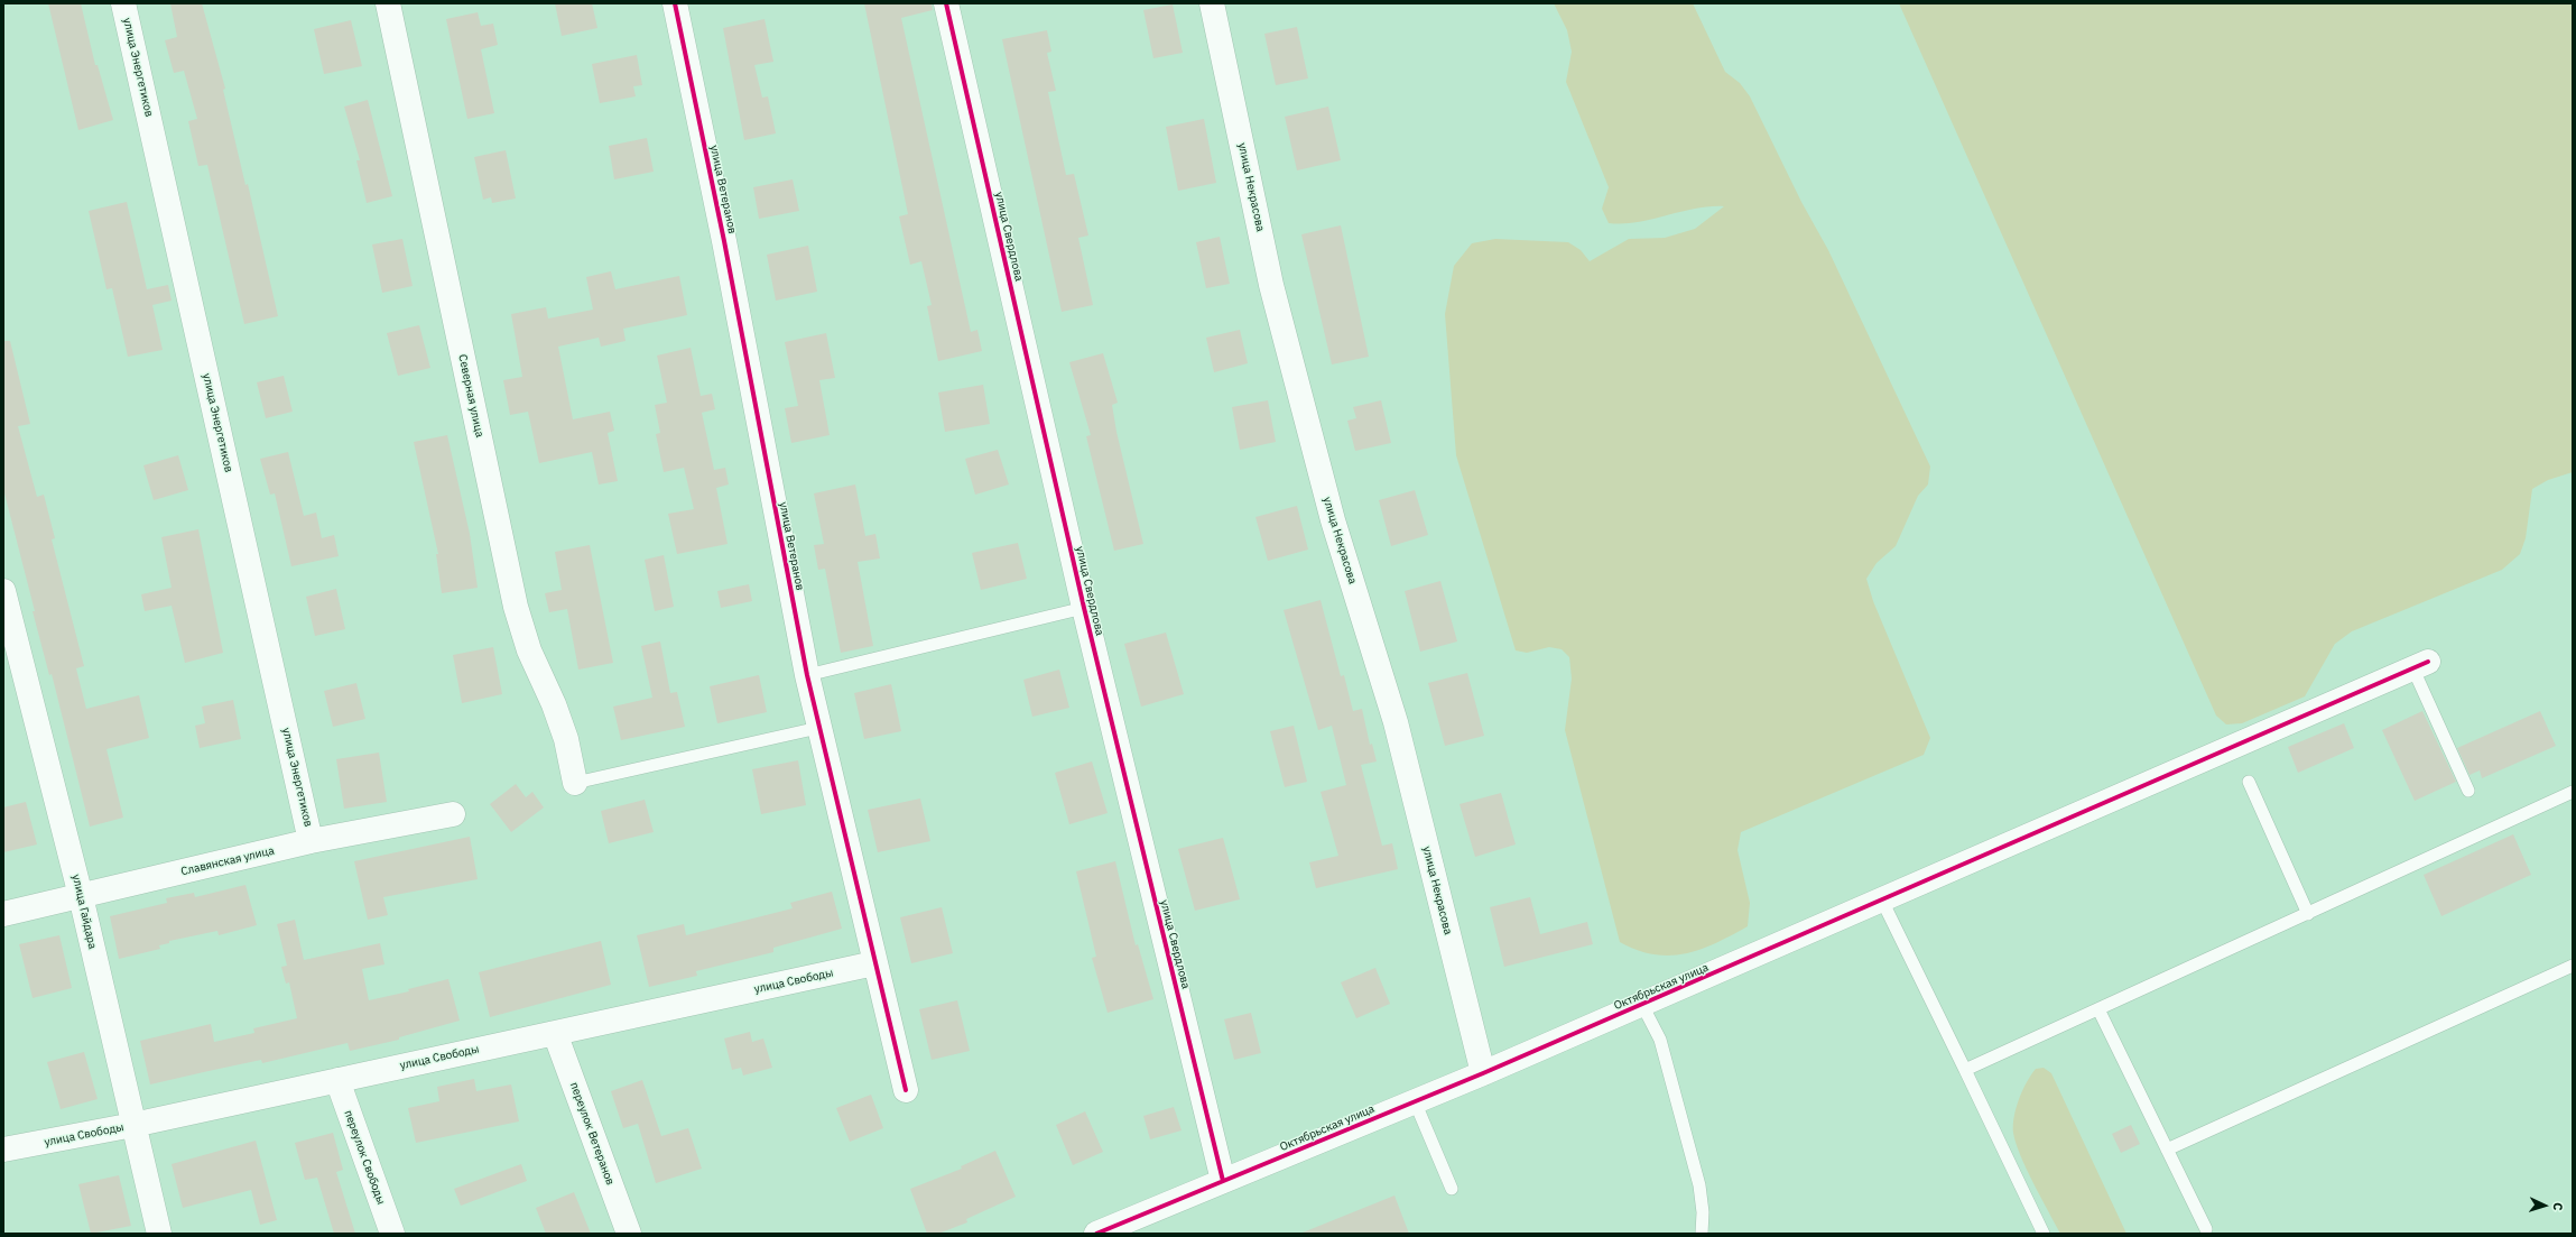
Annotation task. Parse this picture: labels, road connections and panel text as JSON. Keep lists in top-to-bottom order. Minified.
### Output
{"streets":{"street":["улица Энергетиков","улица Некрасова","улица Ветеранов","улица Свердлова","Северная улица","Славянская улица","улица Гайдара","улица Свободы","Октябрьская улица","переулок Ветеранов","переулок Свободы"]},"crossings":[["улица Энергетиков","Славянская улица"],["улица Некрасова","Октябрьская улица"],["улица Ветеранов","улица Свободы"],["улица Свердлова","Октябрьская улица"],["Славянская улица","улица Гайдара"],["улица Гайдара","улица Свободы"],["улица Свободы","переулок Ветеранов"],["улица Свободы","переулок Свободы"]],"north":"right"}
